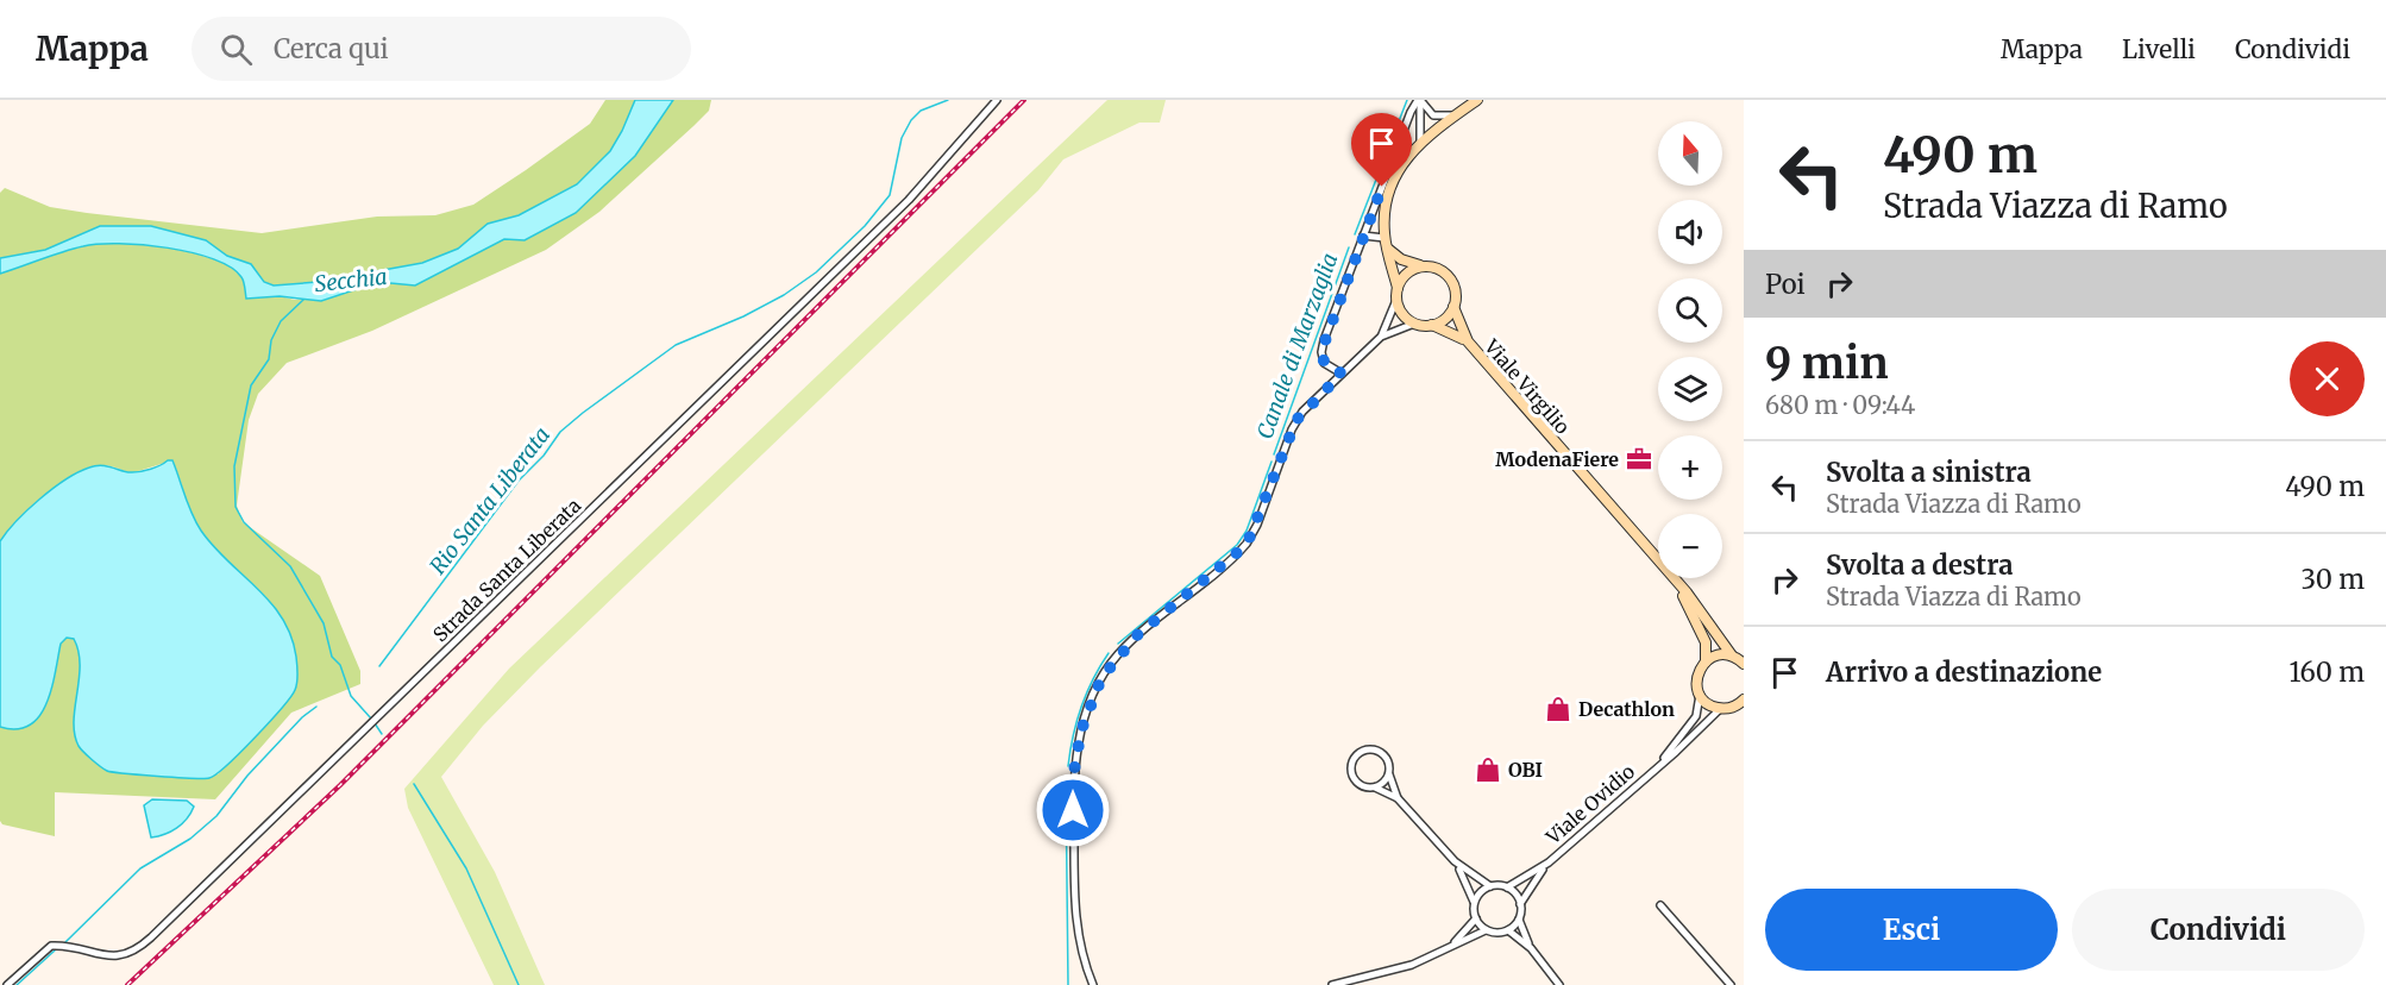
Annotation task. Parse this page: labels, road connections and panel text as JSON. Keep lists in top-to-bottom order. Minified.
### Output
{"streets":{"street":["Viale Virgilio","Strada Santa Liberata","Viale Ovidio"]},"water":["Secchia","Canale di Marzaglia","Rio Santa Liberata"],"places":{"office":["ModenaFiere"],"shop":["Decathlon","OBI"]},"north":"top","page":{"header":"Mappa","search":"Cerca qui","nav":["Mappa","Livelli","Condividi"],"turn":["490 m","Strada Viazza di Ramo"],"map_buttons":["+","−"],"then":"Poi","heading":["9 min","680 m · 09:44"],"list":[{"name":"Svolta a sinistra","note":"Strada Viazza di Ramo","value":"490 m"},{"name":"Svolta a destra","note":"Strada Viazza di Ramo","value":"30 m"},{"name":"Arrivo a destinazione","value":"160 m"}],"buttons":["Esci","Condividi"]}}
